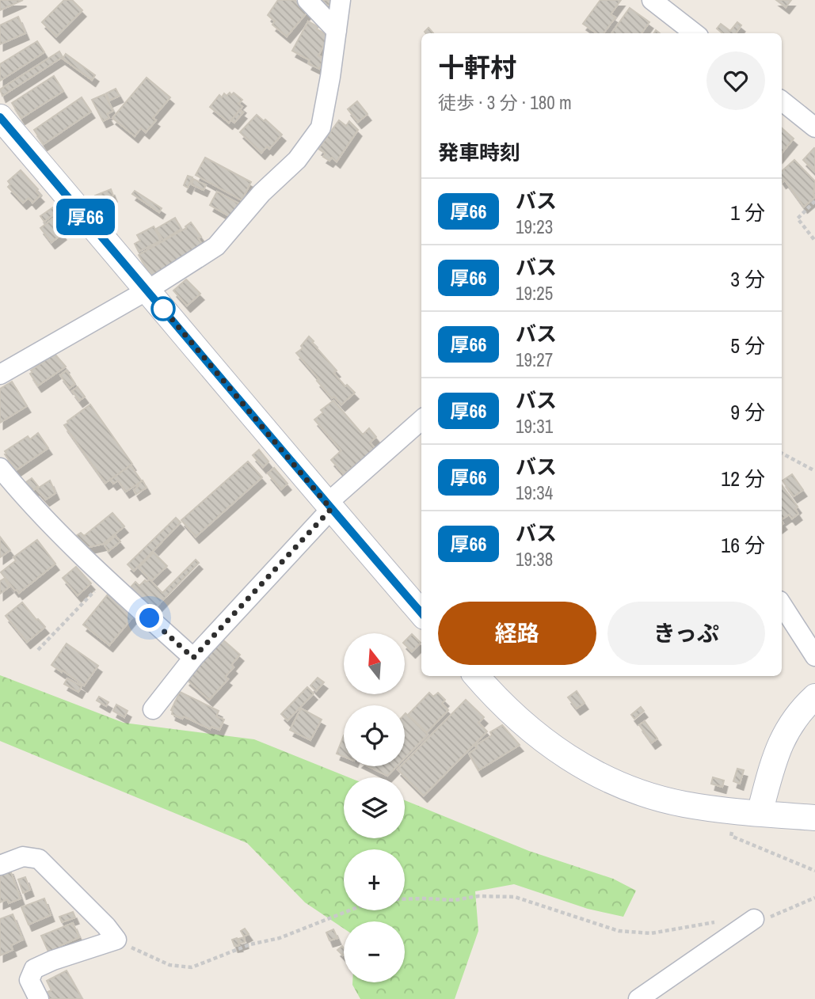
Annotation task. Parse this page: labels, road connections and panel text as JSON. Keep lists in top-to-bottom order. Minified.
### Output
{"lines":["bus line 厚66"],"north":"top","page":{"on_map":"厚66","heading":[["十軒村","徒歩 · 3 分 · 180 m"],"発車時刻"],"list":[{"mark":"厚66","name":"バス","note":"19:23","value":"1 分"},{"mark":"厚66","name":"バス","note":"19:25","value":"3 分"},{"mark":"厚66","name":"バス","note":"19:27","value":"5 分"},{"mark":"厚66","name":"バス","note":"19:31","value":"9 分"},{"mark":"厚66","name":"バス","note":"19:34","value":"12 分"},{"mark":"厚66","name":"バス","note":"19:38","value":"16 分"}],"buttons":["経路","きっぷ"],"map_buttons":["+","−"]}}
